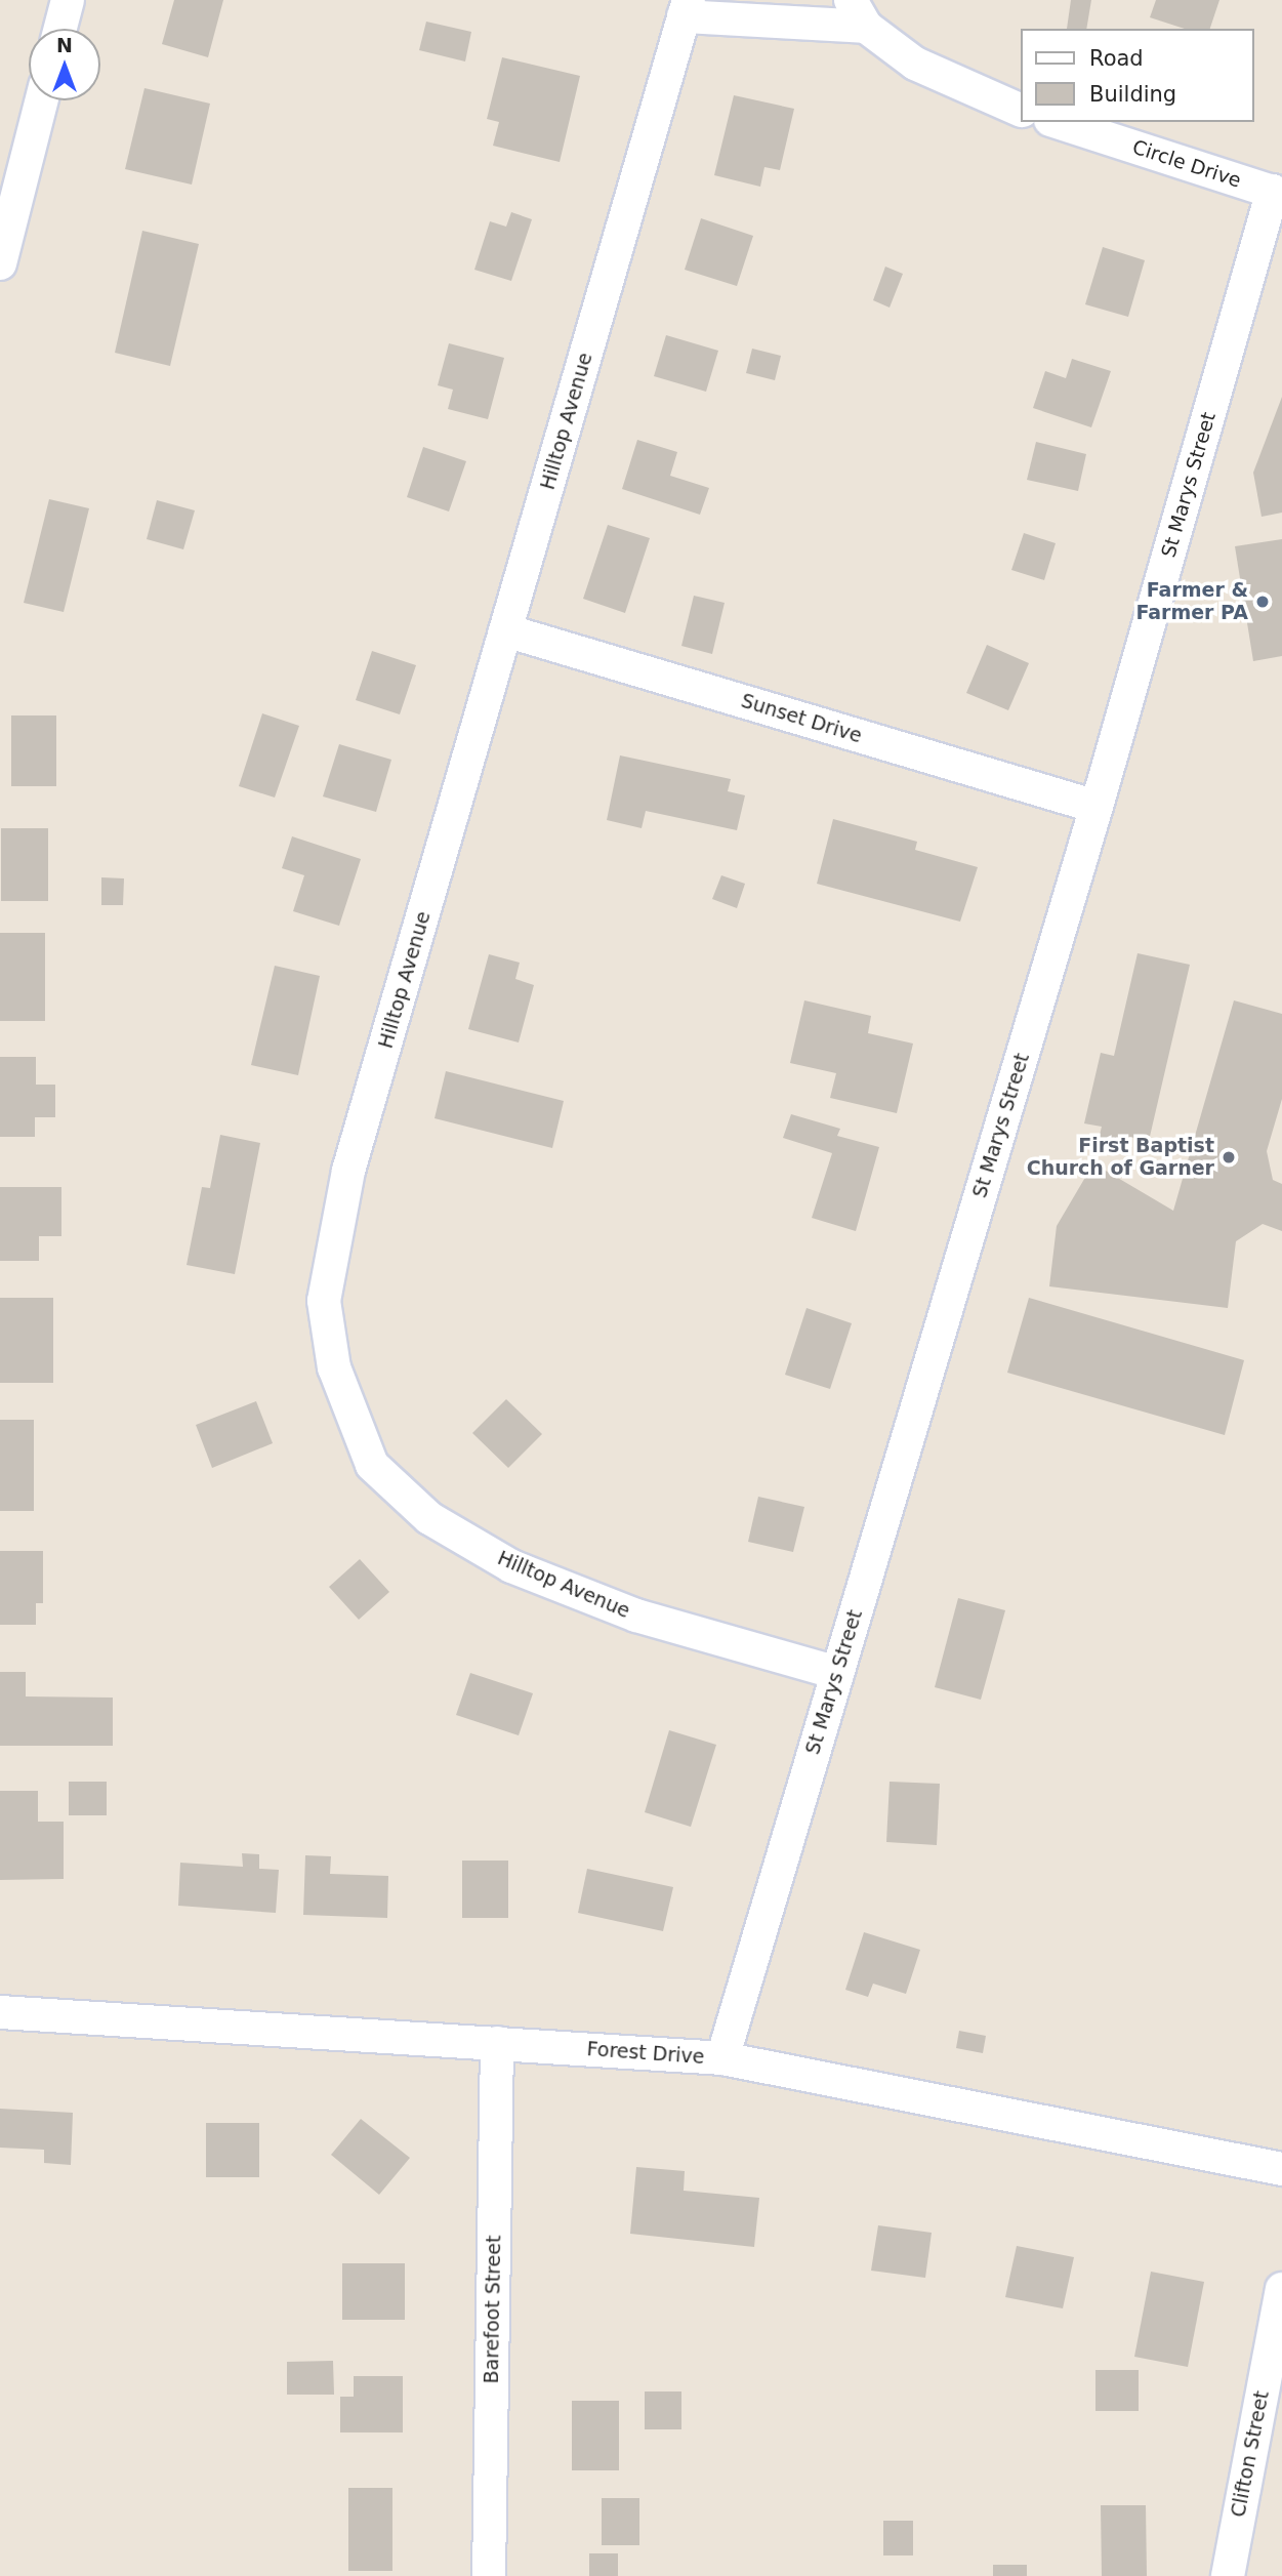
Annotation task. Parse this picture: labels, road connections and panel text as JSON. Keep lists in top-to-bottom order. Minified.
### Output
{"streets":{"street":["Circle Drive","Hilltop Avenue","St Marys Street","Sunset Drive","Forest Drive","Barefoot Street","Clifton Street"]},"crossings":[["Circle Drive","St Marys Street"],["Hilltop Avenue","St Marys Street"],["Hilltop Avenue","Sunset Drive"],["St Marys Street","Sunset Drive"],["St Marys Street","Forest Drive"],["Forest Drive","Barefoot Street"]],"places":["Farmer & Farmer PA","First Baptist Church of Garner"],"legend":["Road","Building"],"north":"top"}
